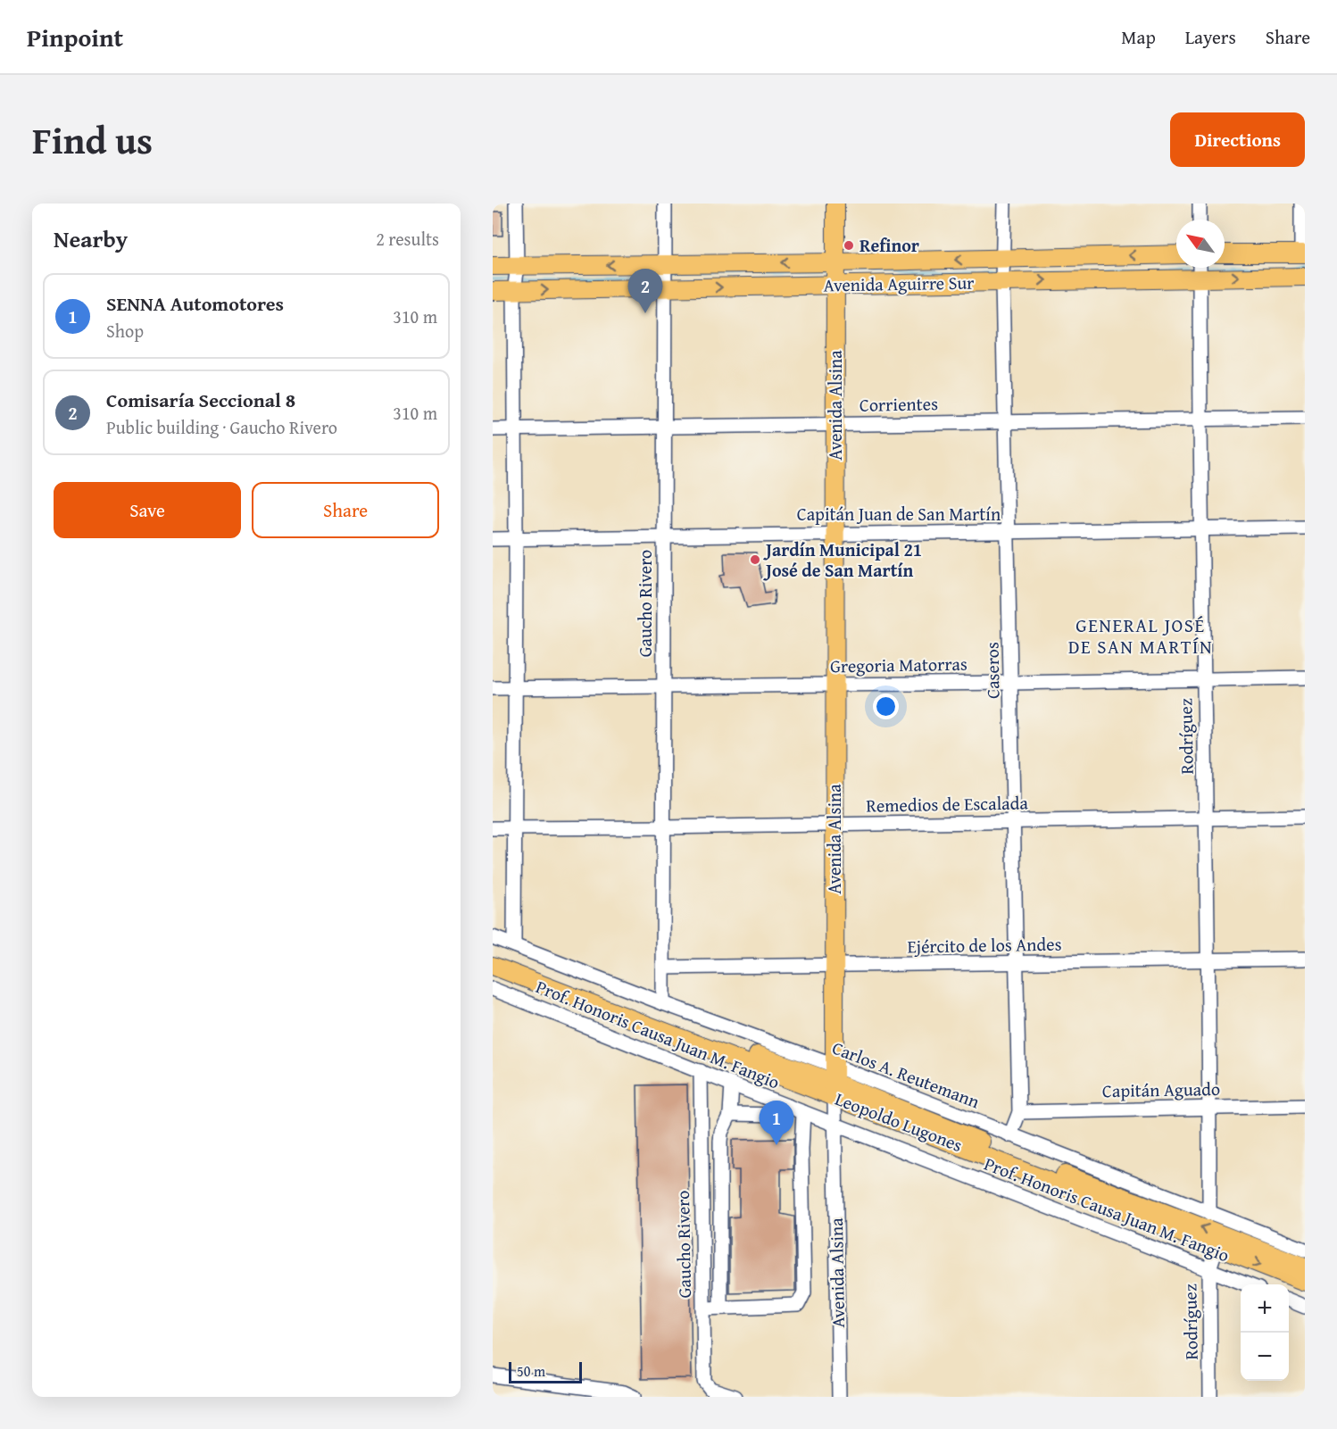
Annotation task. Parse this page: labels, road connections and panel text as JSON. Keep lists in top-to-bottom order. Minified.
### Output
{"streets":{"main road":["Avenida Aguirre Sur","Avenida Alsina","Leopoldo Lugones"],"street":["Corrientes","Capitán Juan de San Martín","Gaucho Rivero","Gregoria Matorras","Caseros","Rodríguez","Remedios de Escalada","Ejército de los Andes","Prof. Honoris Causa Juan M. Fangio","Carlos A. Reutemann","Capitán Aguado"]},"crossings":[["Avenida Aguirre Sur","Avenida Alsina"],["Avenida Aguirre Sur","Gaucho Rivero"],["Avenida Aguirre Sur","Caseros"],["Corrientes","Avenida Alsina"],["Corrientes","Gaucho Rivero"],["Corrientes","Caseros"],["Corrientes","Rodríguez"],["Avenida Alsina","Capitán Juan de San Martín"],["Avenida Alsina","Gregoria Matorras"],["Avenida Alsina","Remedios de Escalada"],["Avenida Alsina","Ejército de los Andes"],["Avenida Alsina","Prof. Honoris Causa Juan M. Fangio"],["Avenida Alsina","Carlos A. Reutemann"],["Avenida Alsina","Leopoldo Lugones"],["Capitán Juan de San Martín","Gaucho Rivero"],["Capitán Juan de San Martín","Caseros"],["Capitán Juan de San Martín","Rodríguez"],["Gaucho Rivero","Gregoria Matorras"],["Gaucho Rivero","Remedios de Escalada"],["Gaucho Rivero","Ejército de los Andes"],["Gaucho Rivero","Prof. Honoris Causa Juan M. Fangio"],["Gaucho Rivero","Carlos A. Reutemann"],["Gregoria Matorras","Caseros"],["Gregoria Matorras","Rodríguez"],["Caseros","Remedios de Escalada"],["Caseros","Ejército de los Andes"],["Caseros","Carlos A. Reutemann"],["Caseros","Capitán Aguado"],["Rodríguez","Remedios de Escalada"],["Rodríguez","Ejército de los Andes"],["Rodríguez","Prof. Honoris Causa Juan M. Fangio"],["Rodríguez","Carlos A. Reutemann"],["Rodríguez","Capitán Aguado"],["Rodríguez","Leopoldo Lugones"],["Carlos A. Reutemann","Leopoldo Lugones"]],"districts":["GENERAL JOSÉ DE SAN MARTÍN"],"places":["Refinor","Jardín Municipal 21 José de San Martín"],"scale_bar":"50 m","north":"top left","page":{"header":"Pinpoint","nav":["Map","Layers","Share"],"title":"Find us","buttons":["Directions",["Save","Share"]],"heading":["Nearby","2 results"],"pins":["2","1"],"list":[{"mark":"1","name":"SENNA Automotores","note":"Shop","value":"310 m"},{"mark":"2","name":"Comisaría Seccional 8","note":"Public building · Gaucho Rivero","value":"310 m"}],"map_buttons":["+","−"],"scale":"50 m"}}
